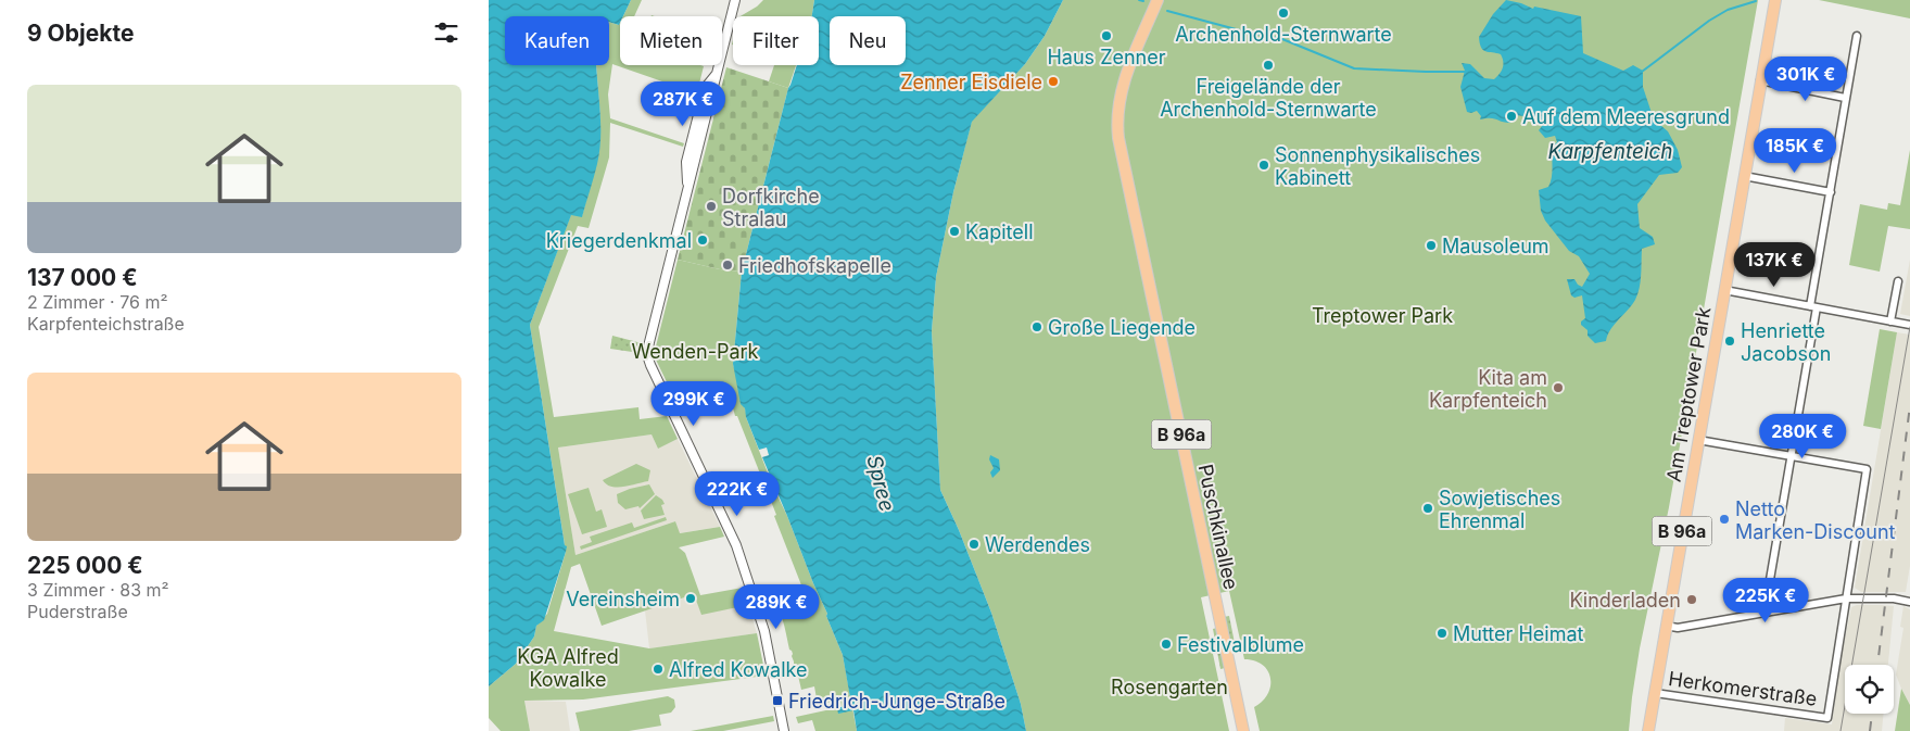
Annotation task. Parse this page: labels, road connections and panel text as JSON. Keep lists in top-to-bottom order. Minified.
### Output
{"streets":{"main road":["Am Treptower Park","B 96a","Puschkinallee"],"street":["Herkomerstraße"]},"crossings":[["Am Treptower Park","Herkomerstraße"]],"water":["Karpfenteich","Spree"],"parks":["Treptower Park","Wenden-Park","KGA Alfred Kowalke","Rosengarten"],"places":{"other":["Archenhold-Sternwarte","Haus Zenner","Freigelände der Archenhold-Sternwarte","Zenner Eisdiele","Auf dem Meeresgrund","Sonnenphysikalisches Kabinett","Dorfkirche Stralau","Kapitell","Kriegerdenkmal","Mausoleum","Friedhofskapelle","Große Liegende","Henriette Jacobson","Kita am Karpfenteich","Sowjetisches Ehrenmal","Netto Marken-Discount","Werdendes","Vereinsheim","Kinderladen","Mutter Heimat","Festivalblume","Alfred Kowalke"],"transit":["Friedrich-Junge-Straße"]},"page":{"heading":"9 Objekte","chip":["Kaufen","Mieten","Filter","Neu"],"price":["301K €","287K €","185K €","137K €","299K €","280K €","222K €","225K €","289K €"],"list":[{"name":"137 000 €","note":"2 Zimmer · 76 m² · Karpfenteichstraße"},{"name":"225 000 €","note":"3 Zimmer · 83 m² · Puderstraße"}]}}
